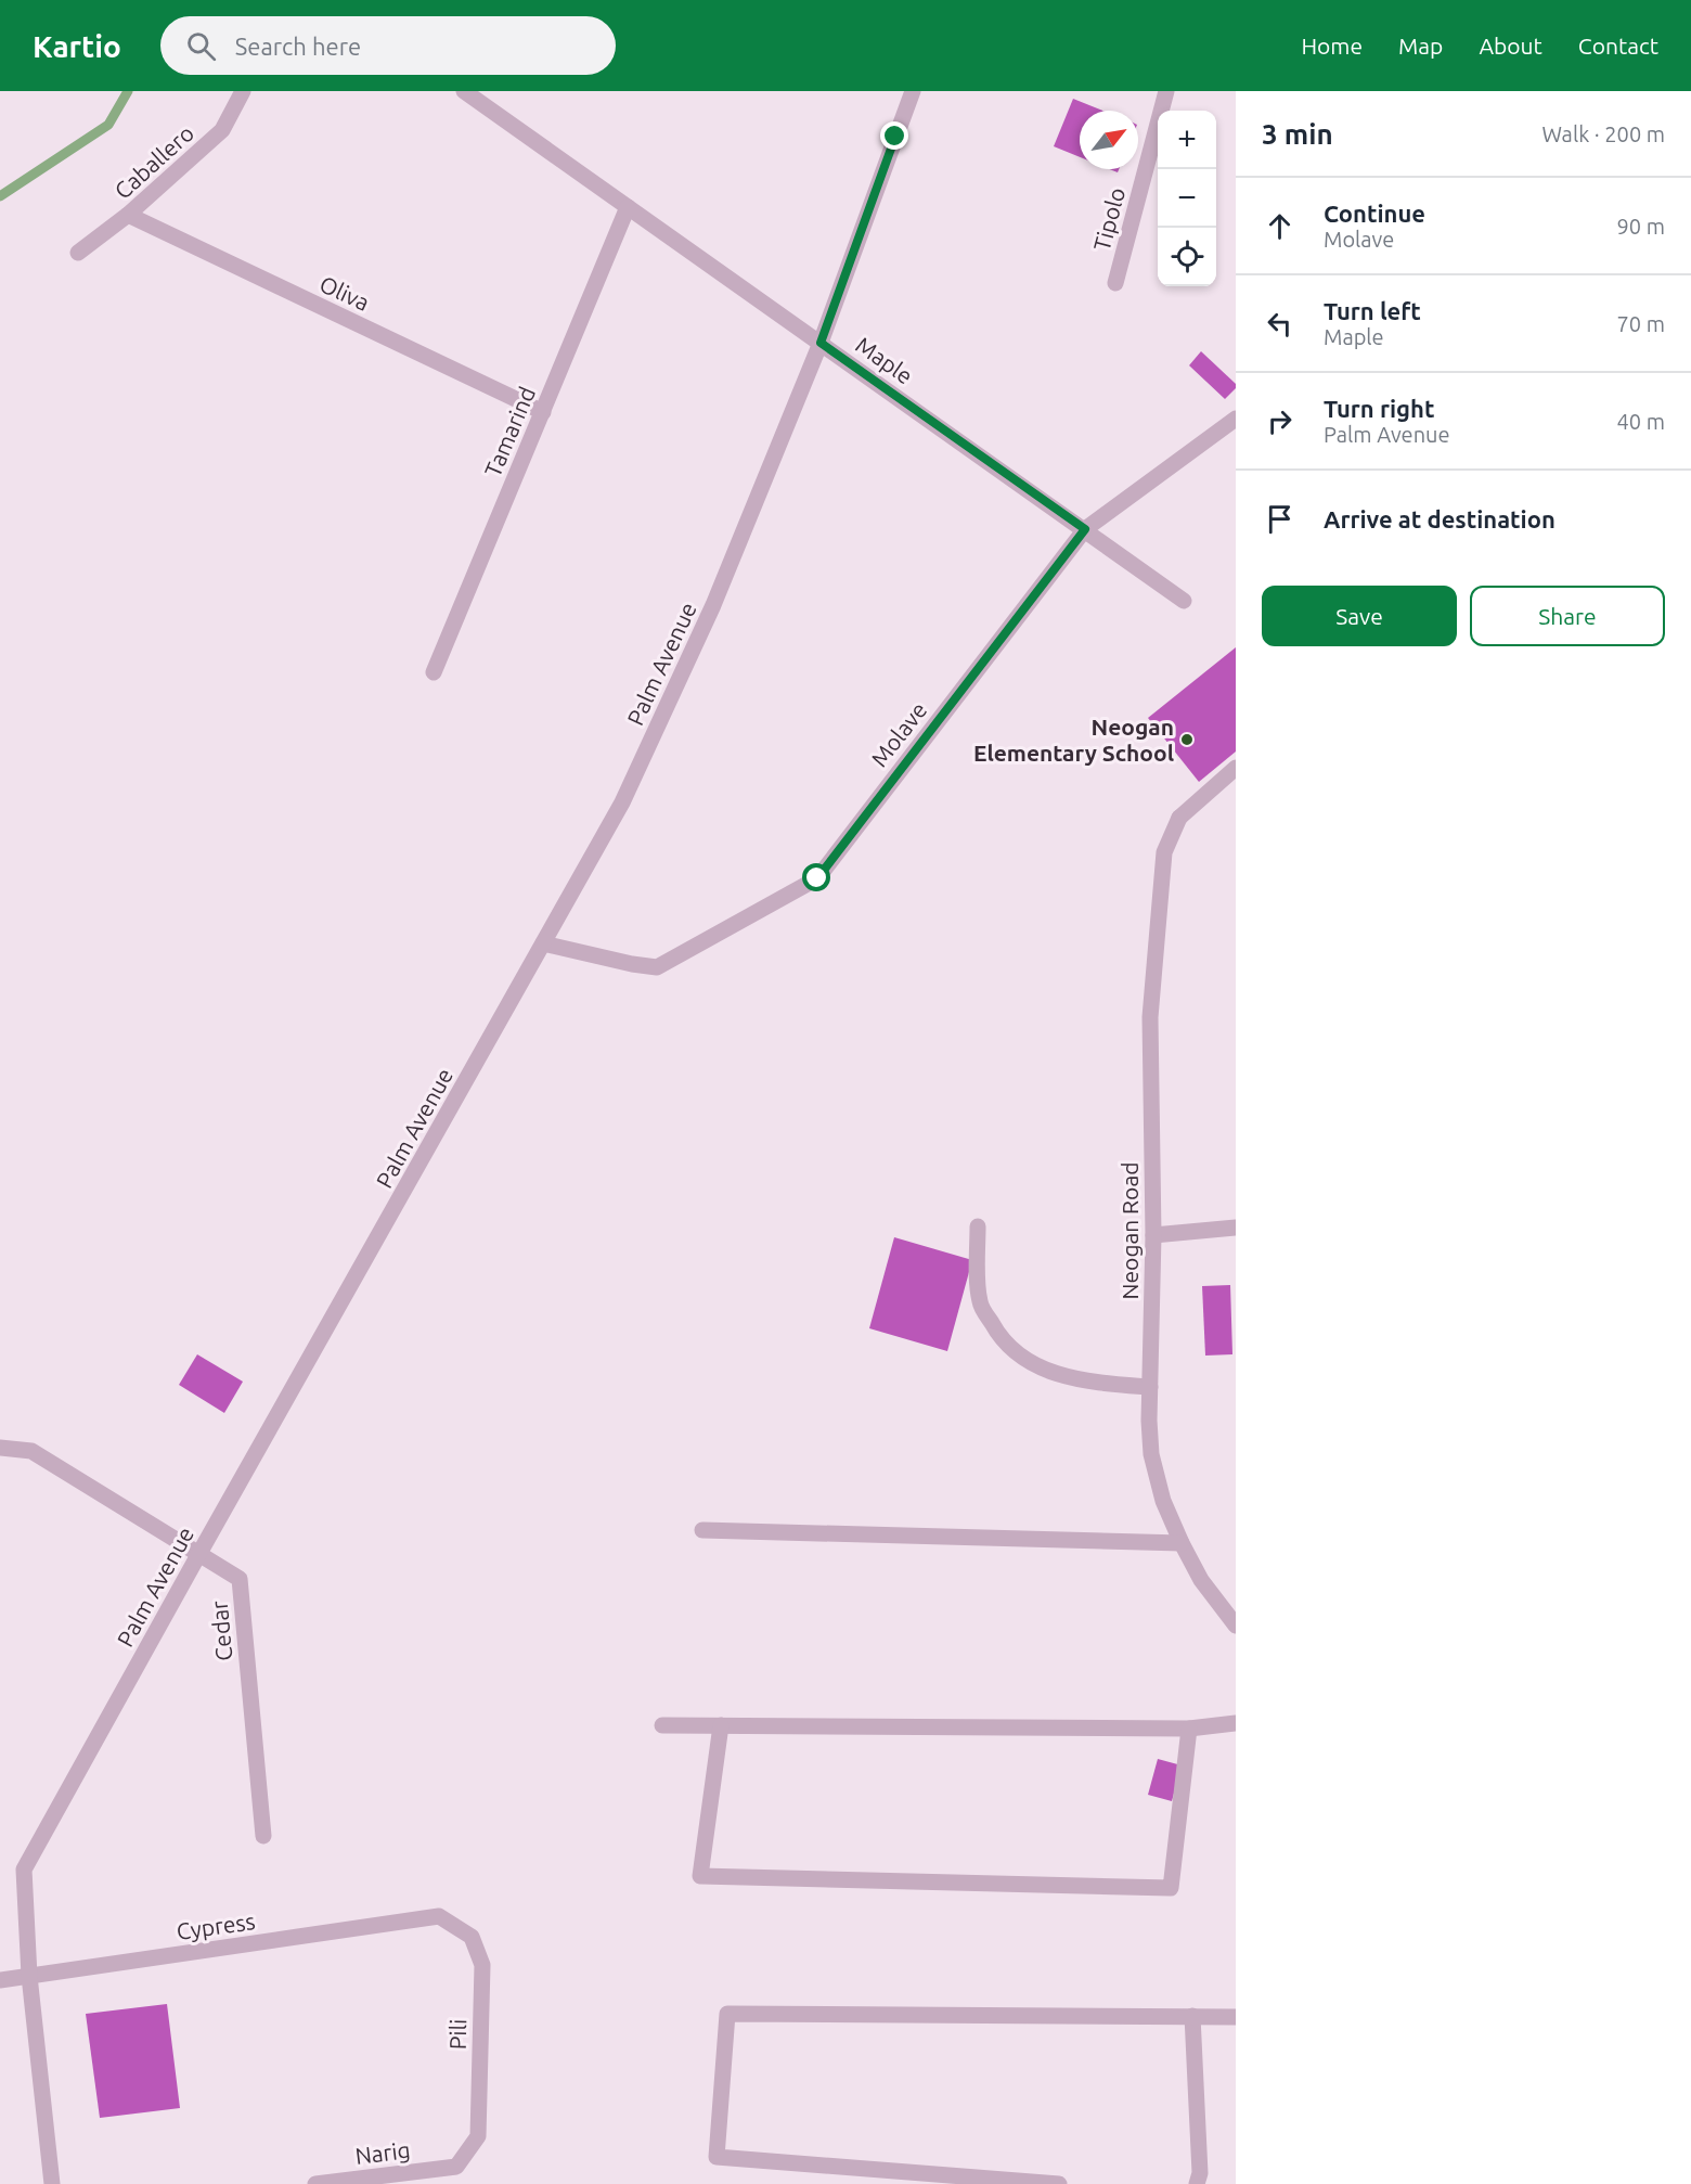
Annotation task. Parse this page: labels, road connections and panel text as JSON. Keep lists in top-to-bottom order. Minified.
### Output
{"streets":{"street":["Caballero","Tipolo","Oliva","Maple","Tamarind","Palm Avenue","Molave","Neogan Road","Cedar","Cypress","Pili","Narig"]},"crossings":[["Caballero","Oliva"],["Oliva","Tamarind"],["Maple","Tamarind"],["Maple","Palm Avenue"],["Maple","Molave"],["Palm Avenue","Molave"],["Palm Avenue","Cedar"],["Palm Avenue","Cypress"],["Cypress","Pili"],["Pili","Narig"]],"places":["Neogan Elementary School"],"north":"top right","page":{"header":"Kartio","search":"Search here","nav":["Home","Map","About","Contact"],"heading":["3 min","Walk · 200 m"],"map_buttons":["+","−"],"list":[["Continue","Molave","90 m"],["Turn left","Maple","70 m"],["Turn right","Palm Avenue","40 m"],"Arrive at destination"],"buttons":["Save","Share"]}}
